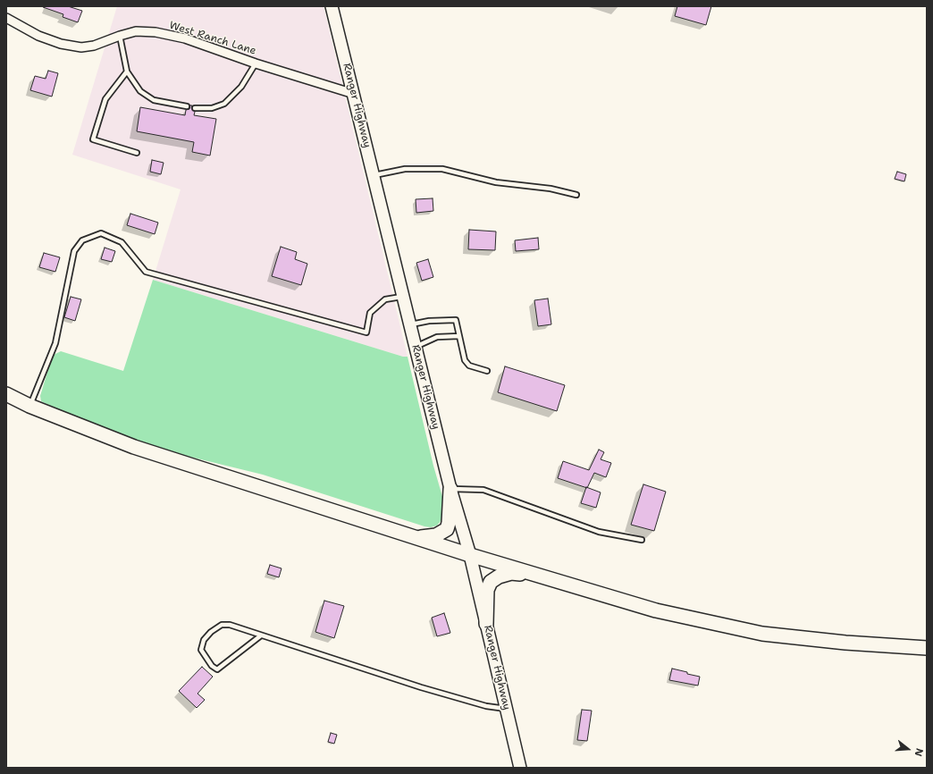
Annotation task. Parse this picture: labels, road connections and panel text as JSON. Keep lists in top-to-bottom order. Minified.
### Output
{"streets":{"main road":["Ranger Highway"],"street":["West Ranch Lane"]},"crossings":[["West Ranch Lane","Ranger Highway"]],"north":"right"}
